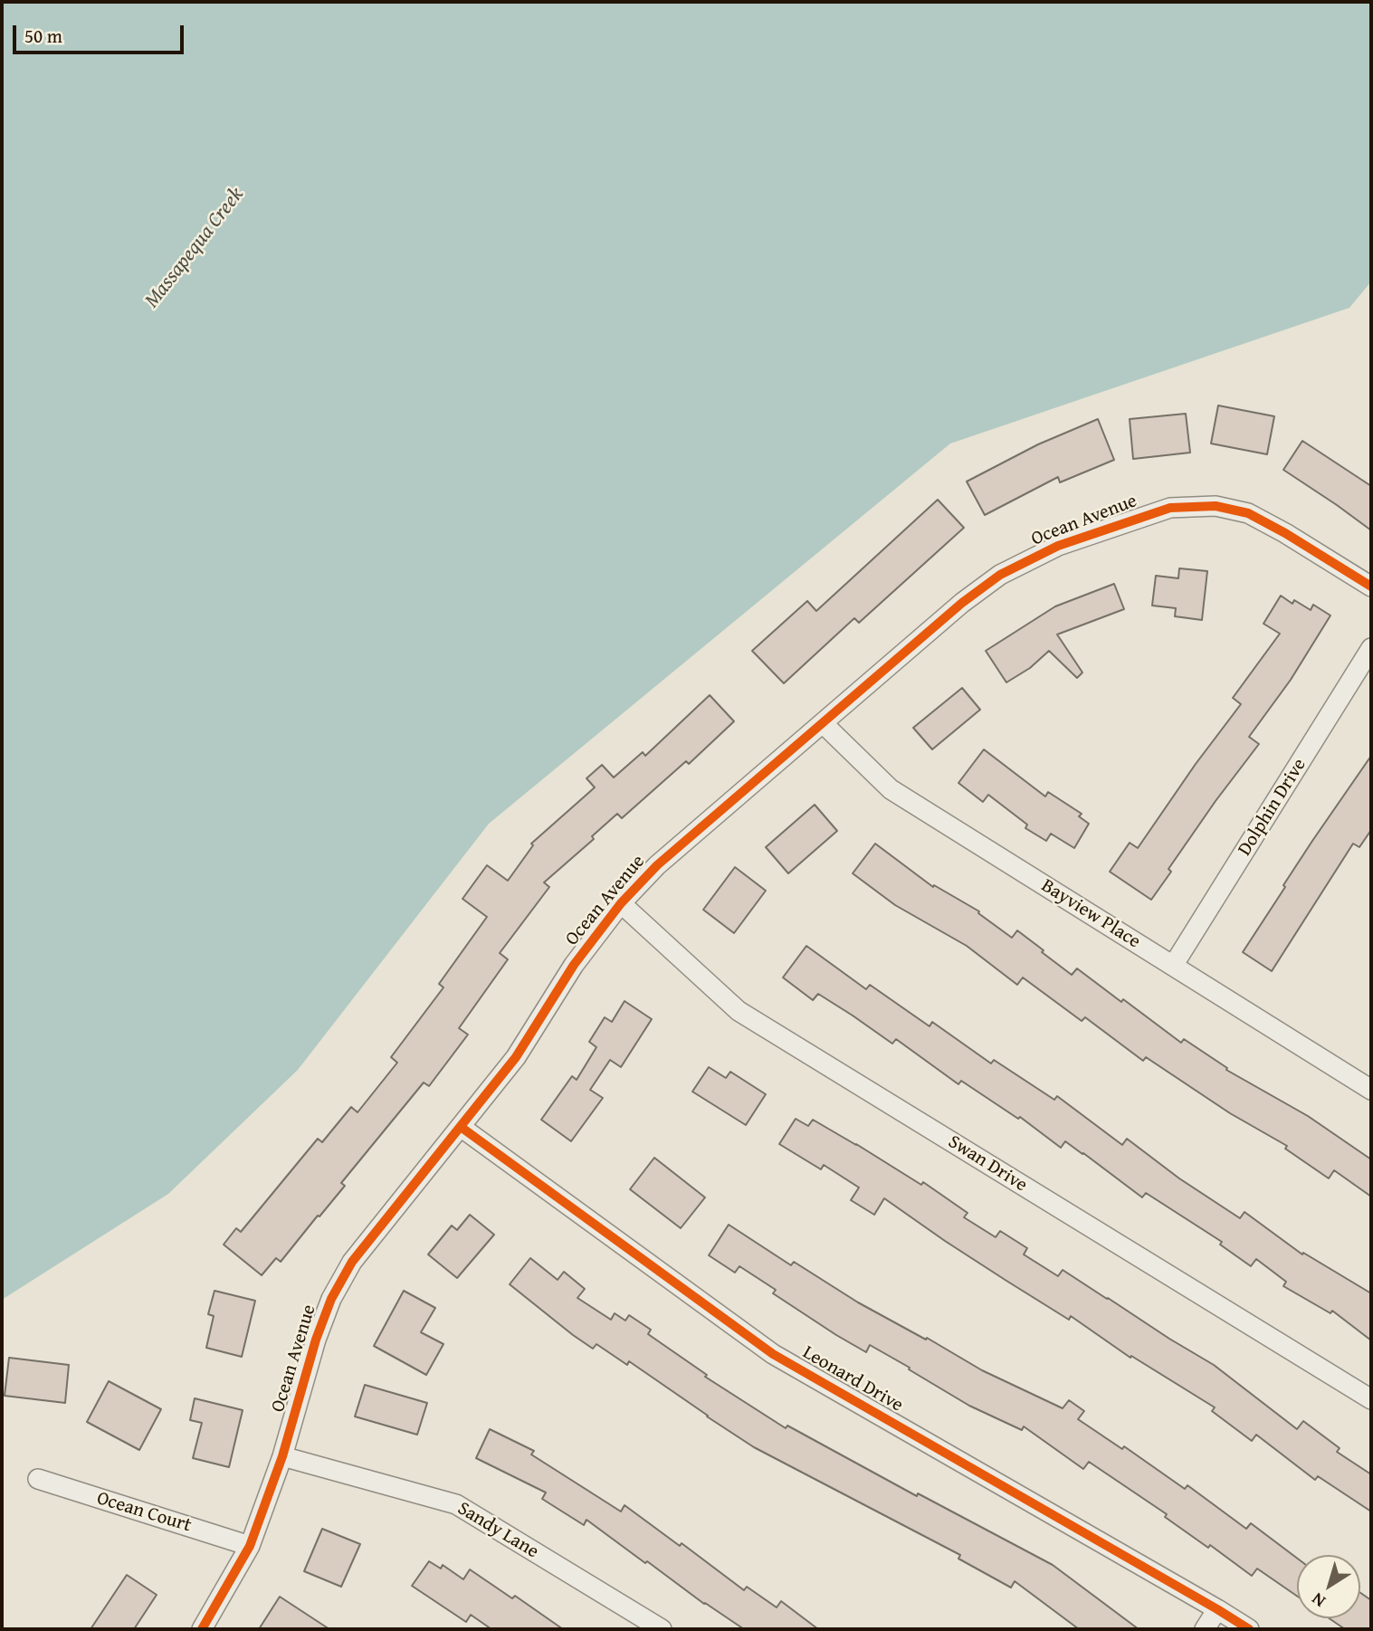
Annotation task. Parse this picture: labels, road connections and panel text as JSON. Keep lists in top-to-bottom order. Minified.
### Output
{"streets":{"street":["Ocean Avenue","Dolphin Drive","Bayview Place","Swan Drive","Leonard Drive","Ocean Court","Sandy Lane"]},"crossings":[["Ocean Avenue","Bayview Place"],["Ocean Avenue","Swan Drive"],["Ocean Avenue","Leonard Drive"],["Ocean Avenue","Ocean Court"],["Ocean Avenue","Sandy Lane"],["Dolphin Drive","Bayview Place"]],"water":["Massapequa Creek"],"scale_bar":"50 m","north":"bottom left"}
